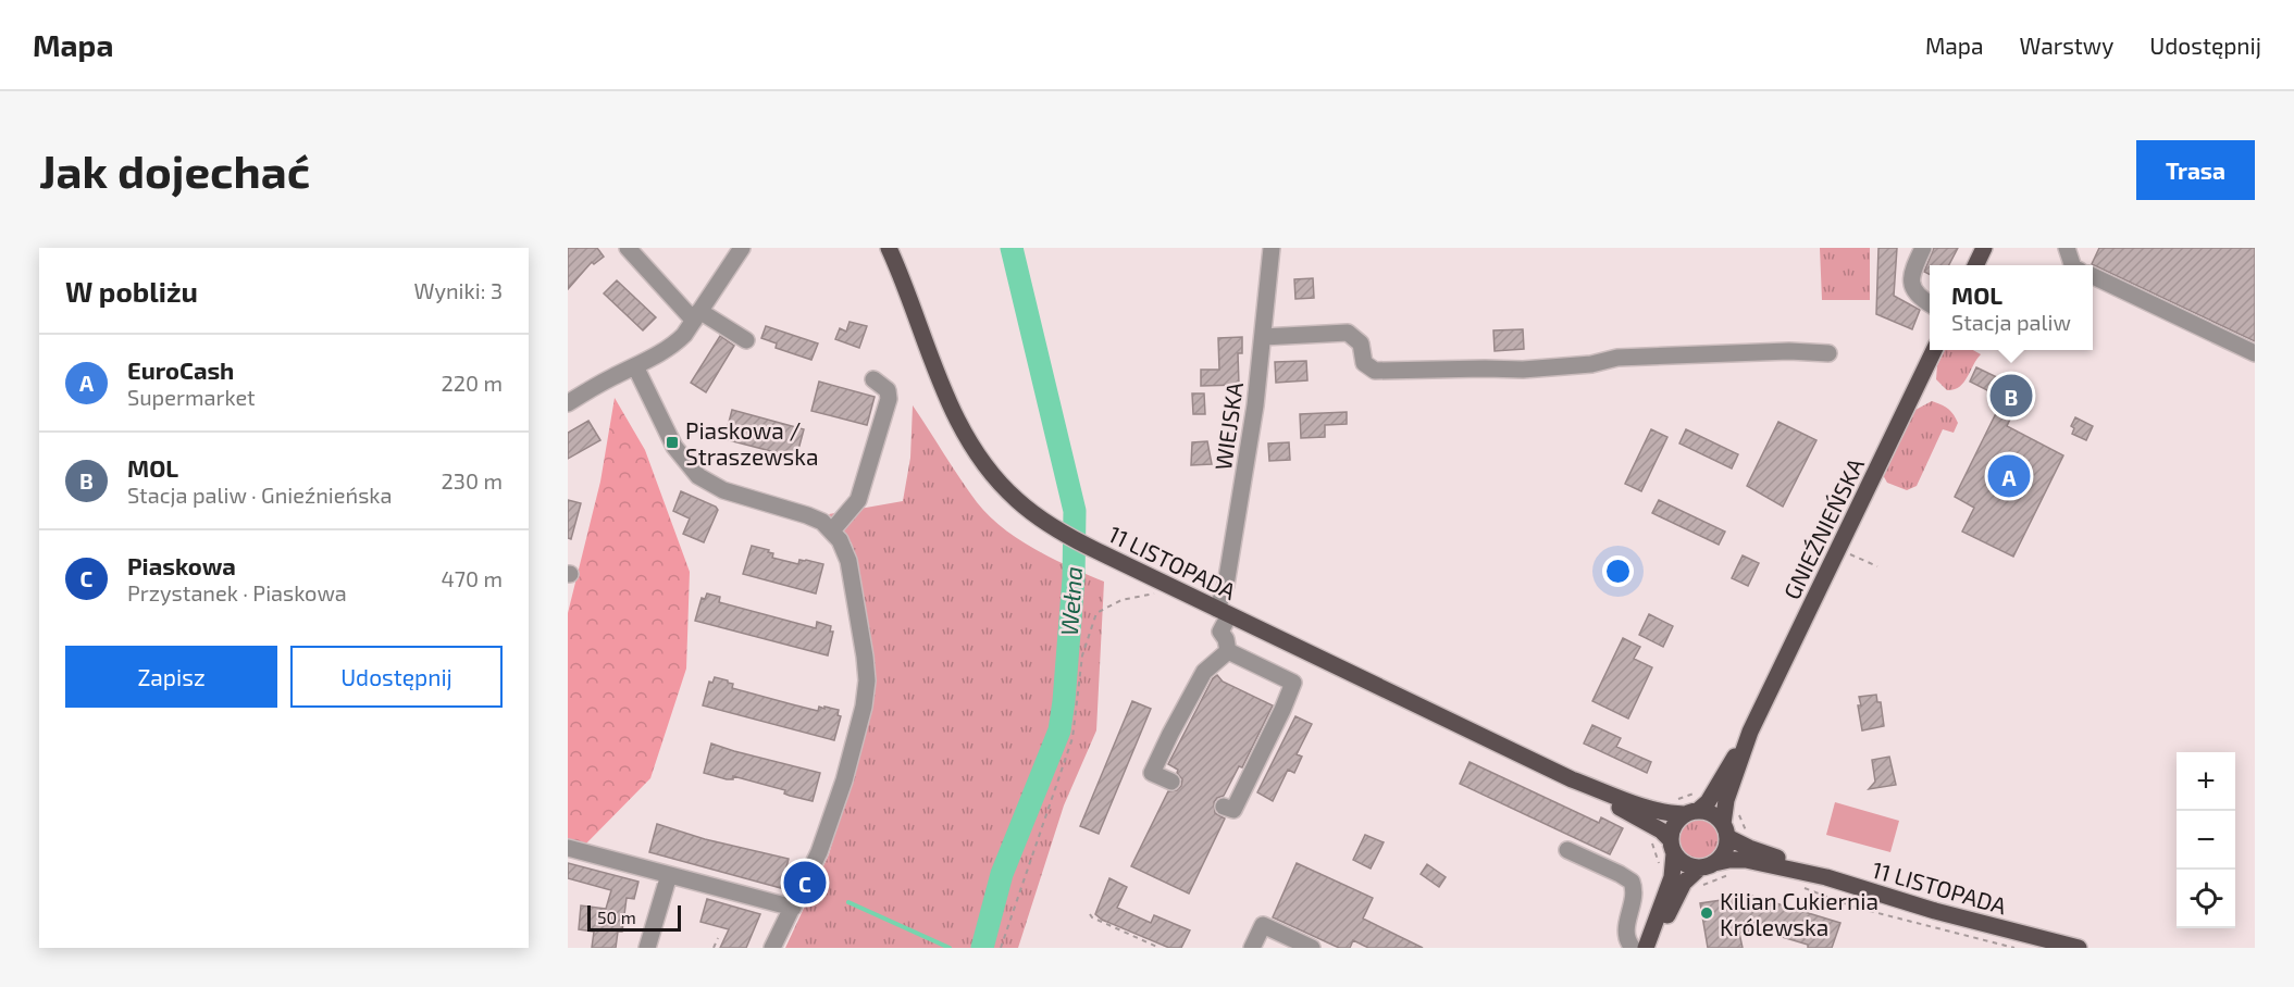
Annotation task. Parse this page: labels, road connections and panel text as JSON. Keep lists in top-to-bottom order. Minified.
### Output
{"streets":{"main road":["GNIEŹNIEŃSKA","11 LISTOPADA"],"street":["WIEJSKA"]},"crossings":[["WIEJSKA","11 LISTOPADA"],["GNIEŹNIEŃSKA","11 LISTOPADA"]],"water":["Wełna"],"places":{"transit":["Piaskowa / Straszewska"],"other":["Kilian Cukiernia Królewska"]},"scale_bar":"50 m","page":{"header":"Mapa","nav":["Mapa","Warstwy","Udostępnij"],"buttons":["Trasa",["Zapisz","Udostępnij"]],"title":"Jak dojechać","heading":["W pobliżu","Wyniki: 3"],"popup":["MOL","Stacja paliw"],"list":[{"mark":"A","name":"EuroCash","note":"Supermarket","value":"220 m"},{"mark":"B","name":"MOL","note":"Stacja paliw · Gnieźnieńska","value":"230 m"},{"mark":"C","name":"Piaskowa","note":"Przystanek · Piaskowa","value":"470 m"}],"pins":["B","A","C"],"map_buttons":["+","−"],"scale":"50 m"}}
